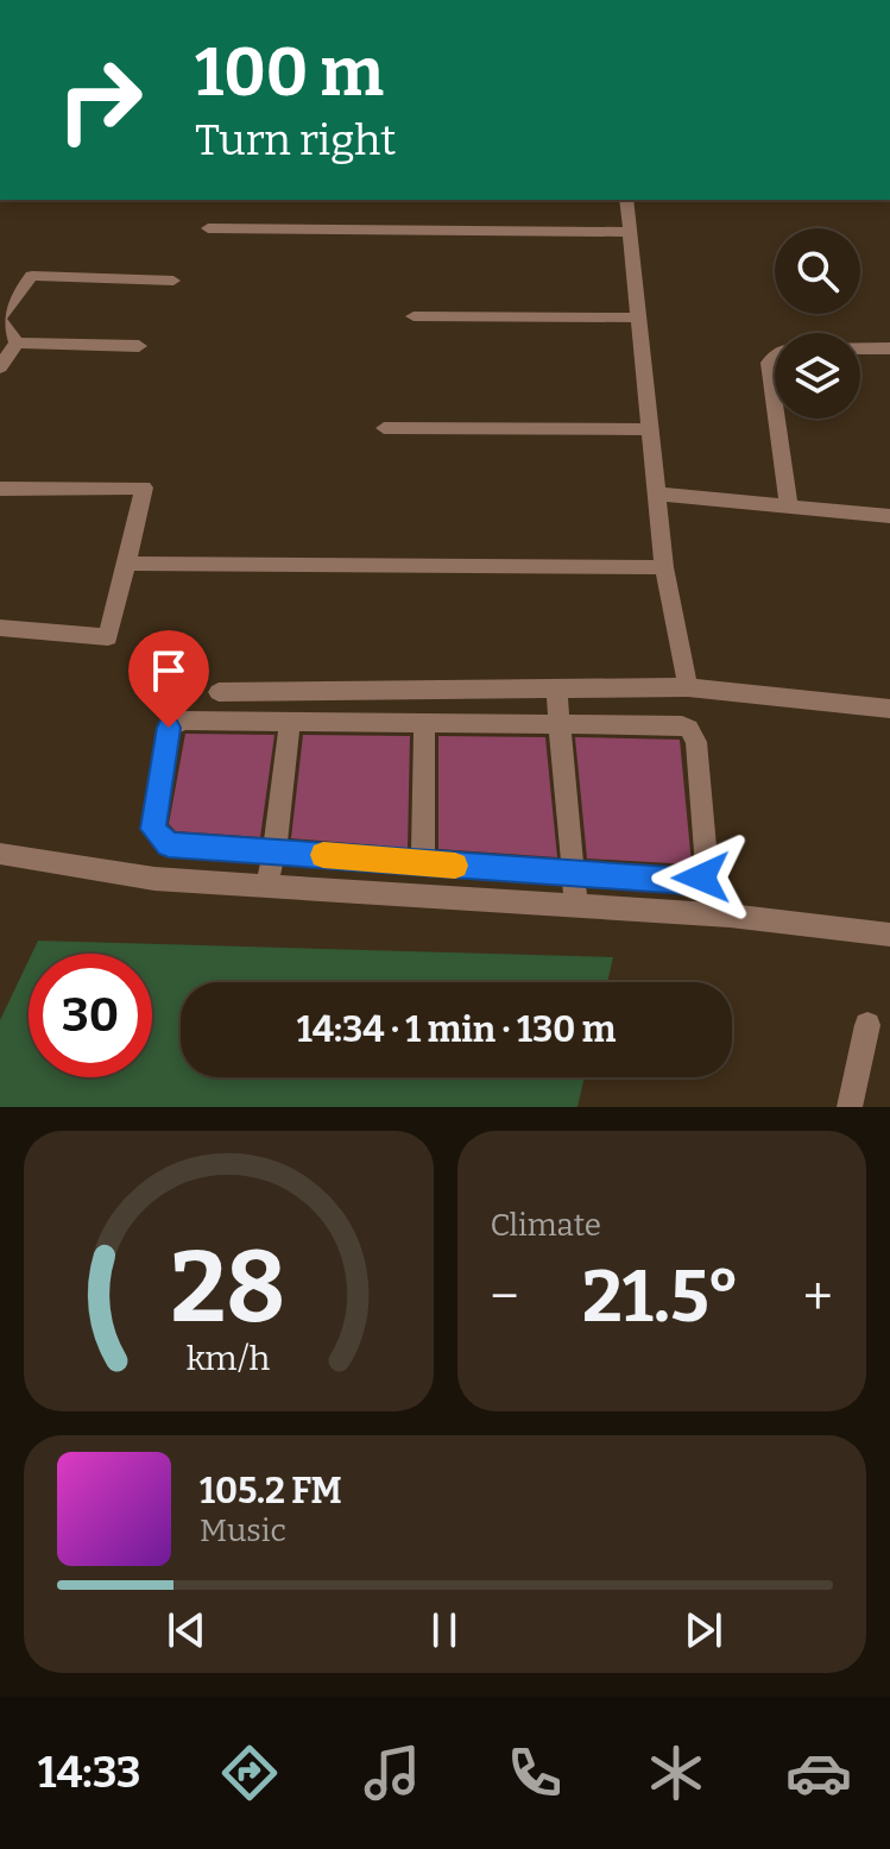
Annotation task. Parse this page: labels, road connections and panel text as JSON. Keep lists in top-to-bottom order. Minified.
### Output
{"page":{"turn":["100 m","Turn right"],"limit":"30","trip":"14:34 · 1 min · 130 m","tile":"Climate","heat":["−","21.5°","+"],"song":["105.2 FM","Music"],"tabs":"14:33","gauge":["28","km/h"]}}
